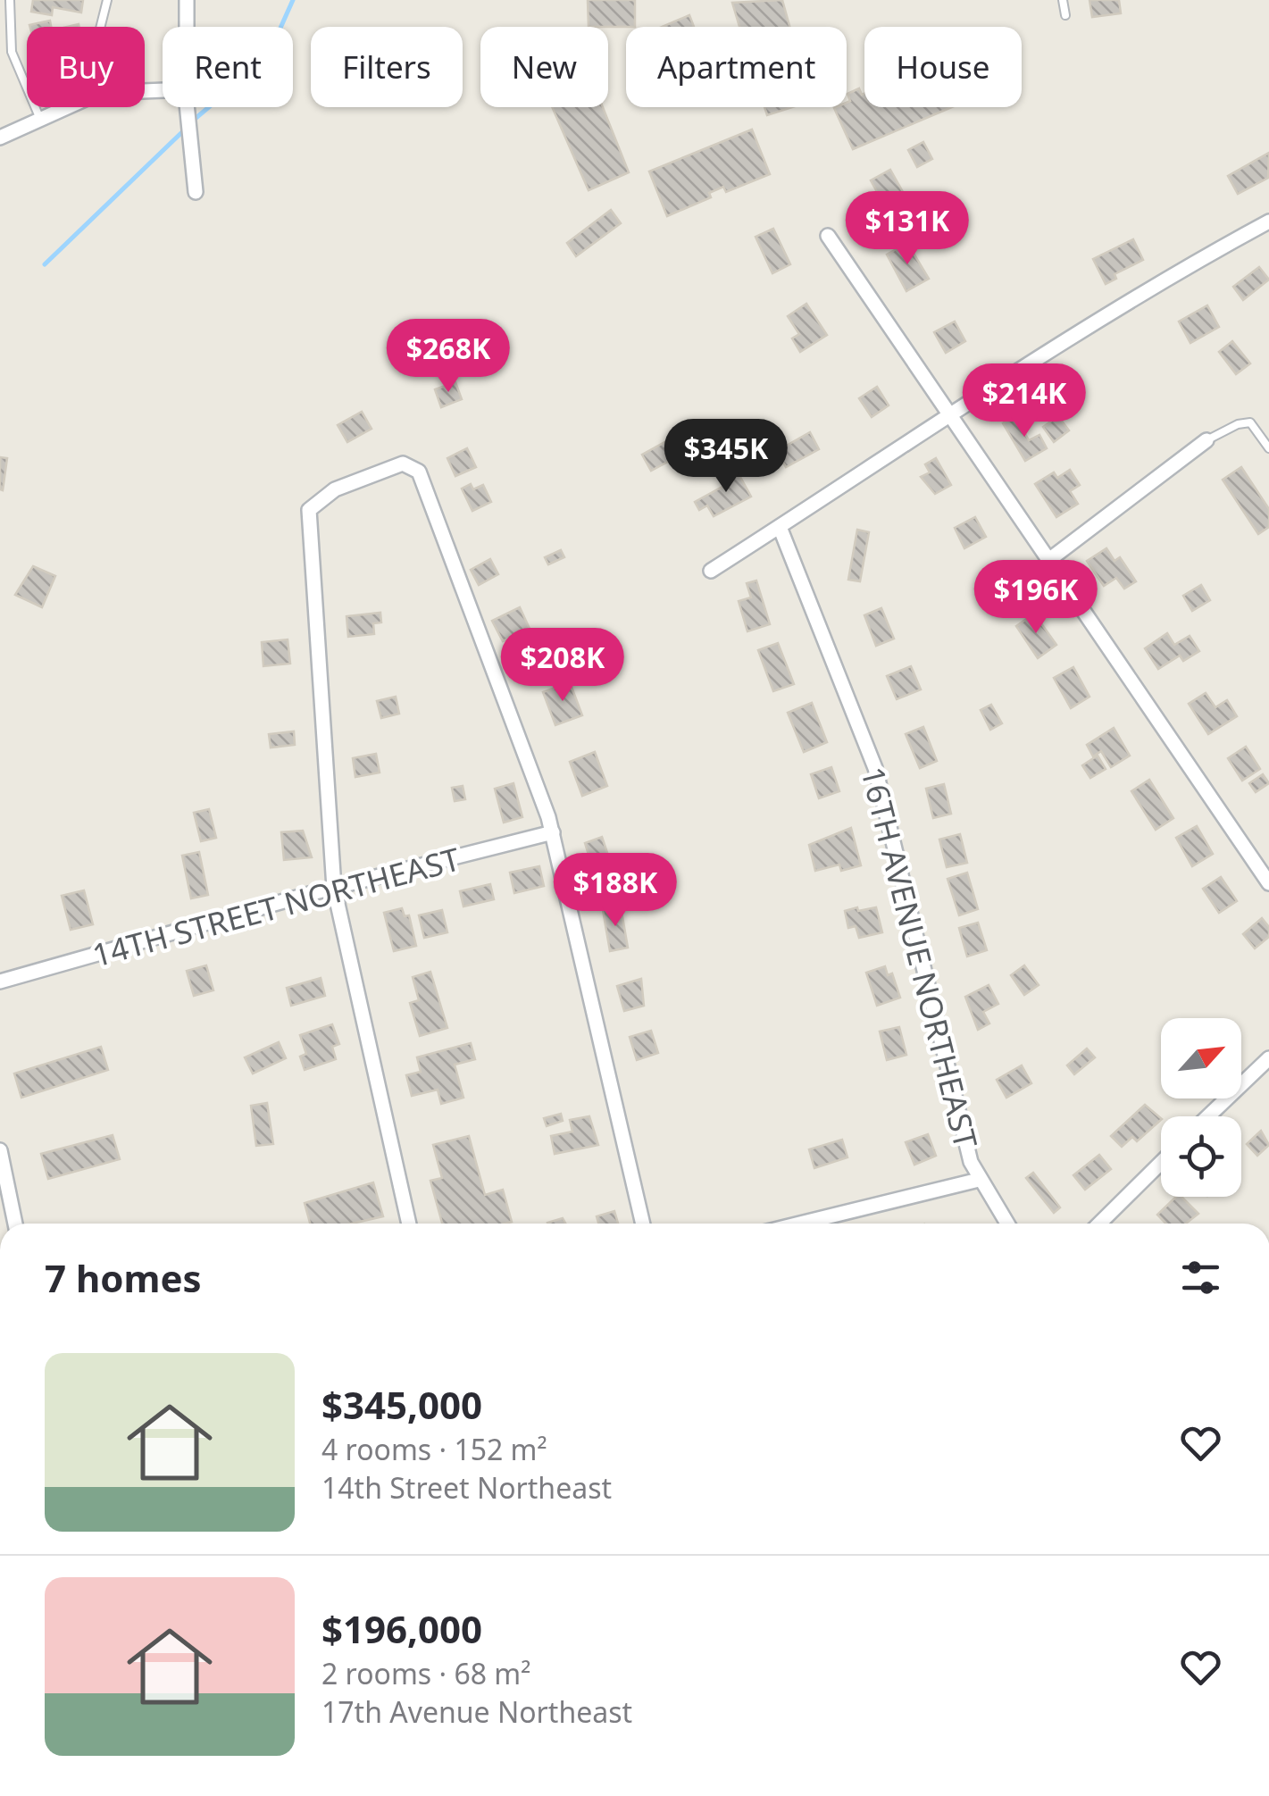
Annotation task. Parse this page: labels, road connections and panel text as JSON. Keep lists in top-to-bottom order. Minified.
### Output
{"streets":{"street":["14TH STREET NORTHEAST","16TH AVENUE NORTHEAST"]},"north":"top right","page":{"chip":["Buy","Rent","Filters","New","Apartment","House"],"price":["$131K","$268K","$214K","$345K","$196K","$208K","$188K"],"heading":"7 homes","list":[{"name":"$345,000","note":"4 rooms · 152 m² · 14th Street Northeast"},{"name":"$196,000","note":"2 rooms · 68 m² · 17th Avenue Northeast"}]}}
